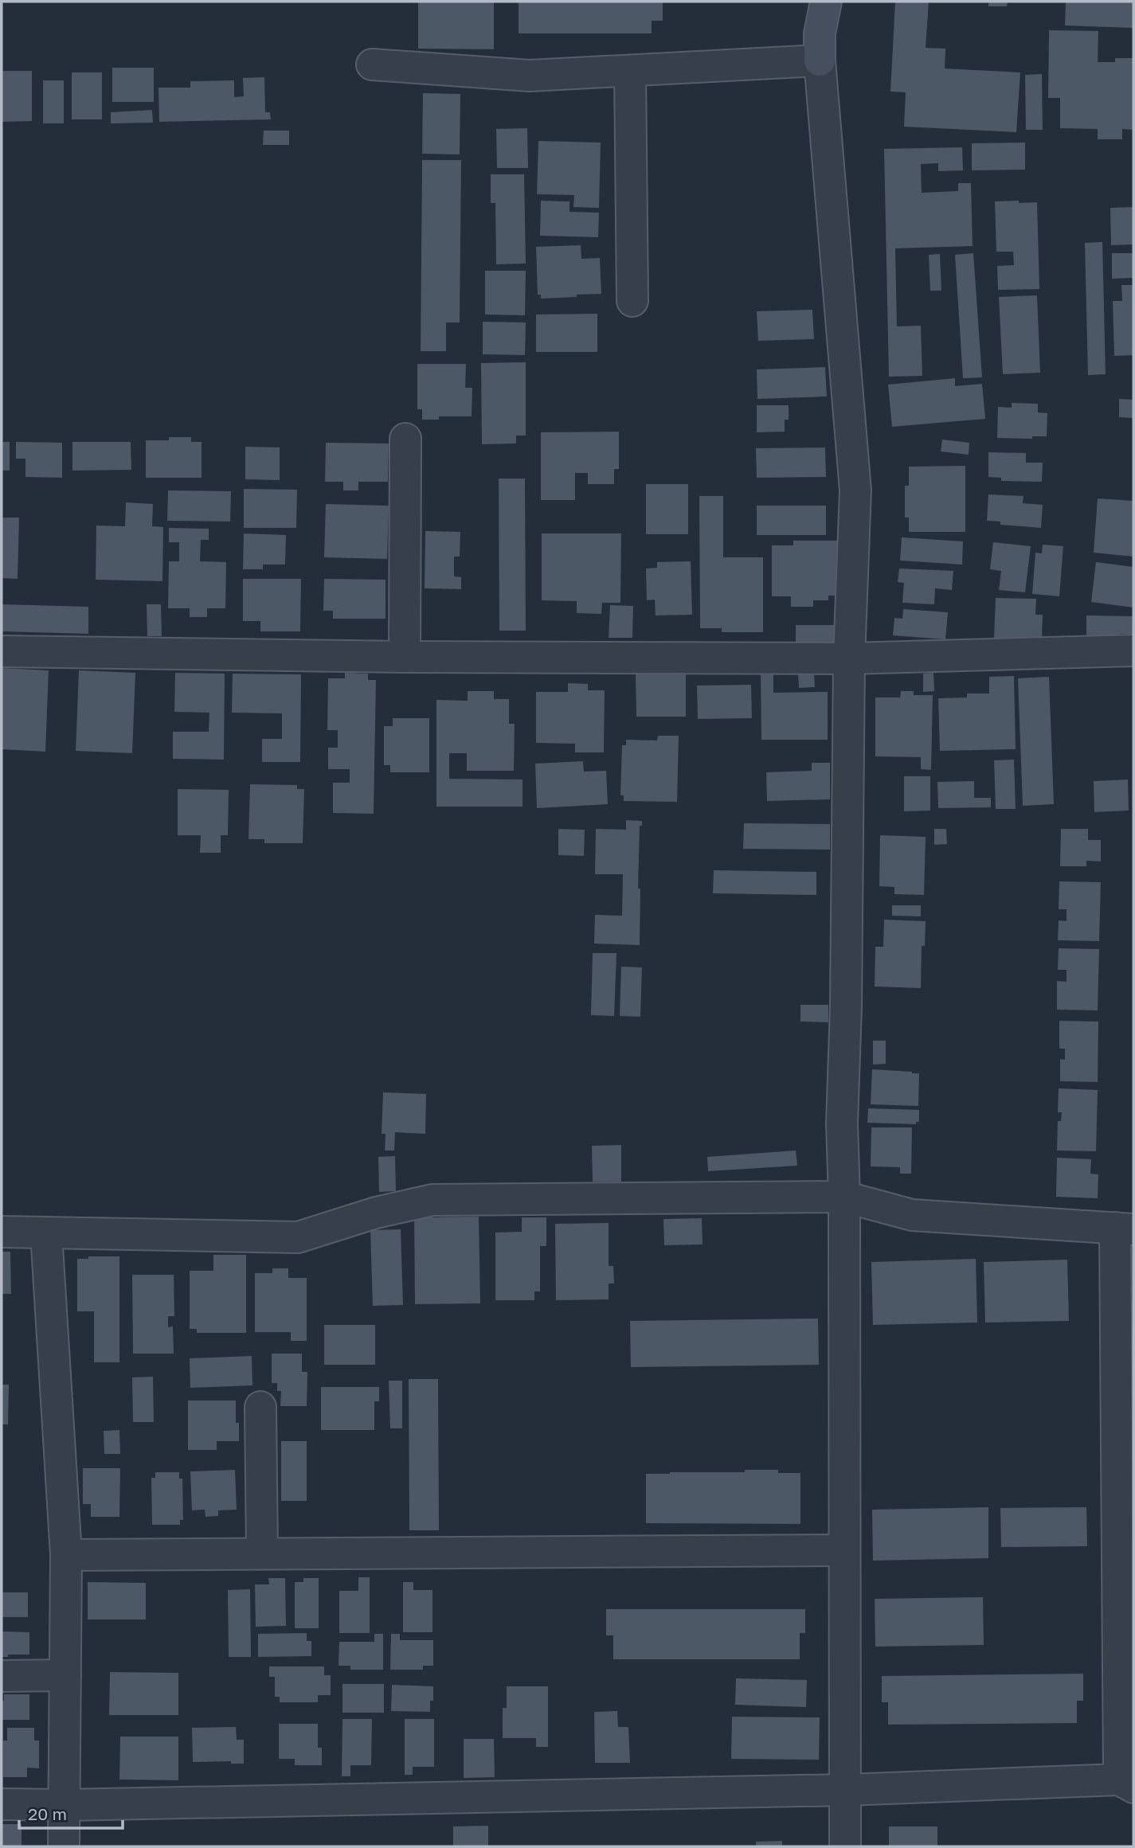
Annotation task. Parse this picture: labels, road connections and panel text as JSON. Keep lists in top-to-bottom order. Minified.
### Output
{"scale_bar":"20 m"}
